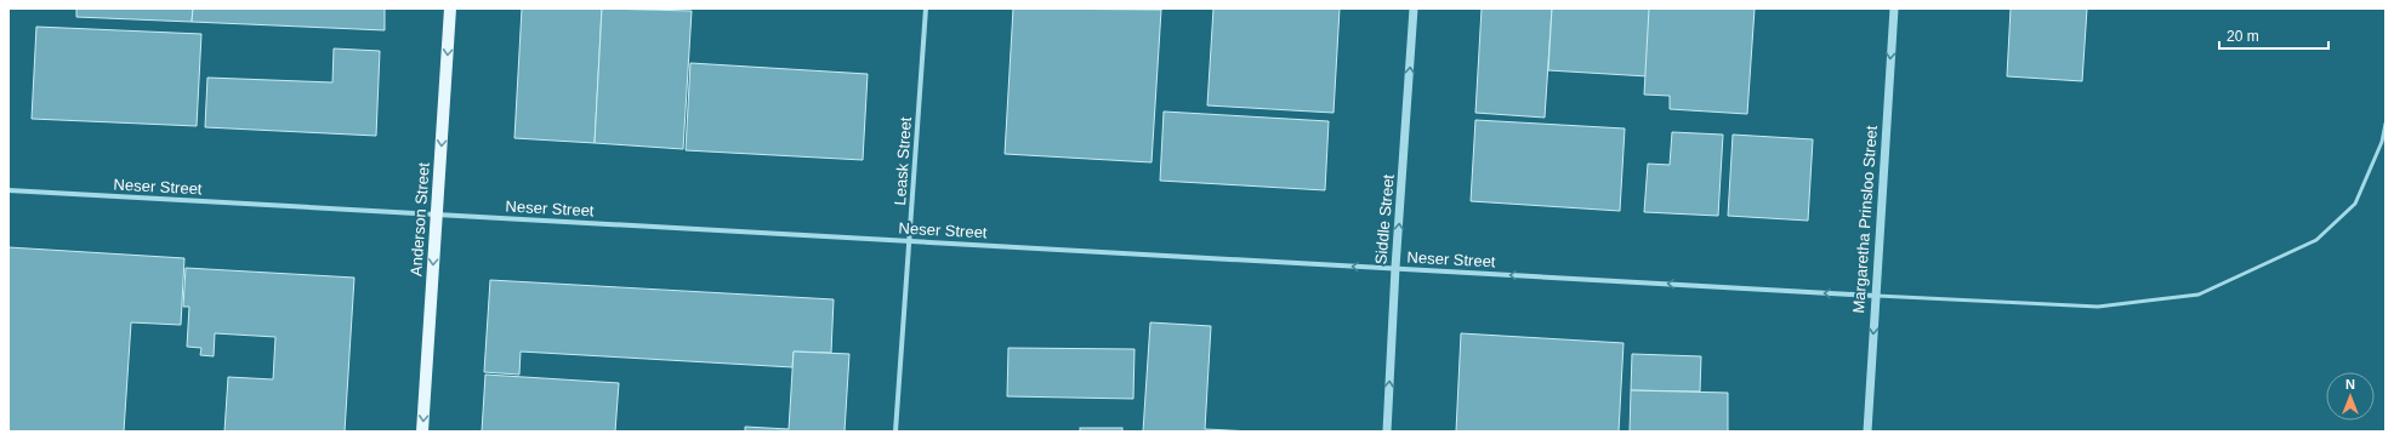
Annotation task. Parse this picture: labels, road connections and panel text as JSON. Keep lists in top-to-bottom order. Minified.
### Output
{"streets":{"main road":["Anderson Street"],"street":["Leask Street","Neser Street","Siddle Street","Margaretha Prinsloo Street"]},"crossings":[["Leask Street","Neser Street"],["Neser Street","Anderson Street"],["Neser Street","Siddle Street"],["Neser Street","Margaretha Prinsloo Street"]],"one_way":["Neser Street","Anderson Street","Siddle Street","Margaretha Prinsloo Street"],"scale_bar":"20 m","north":"top"}
